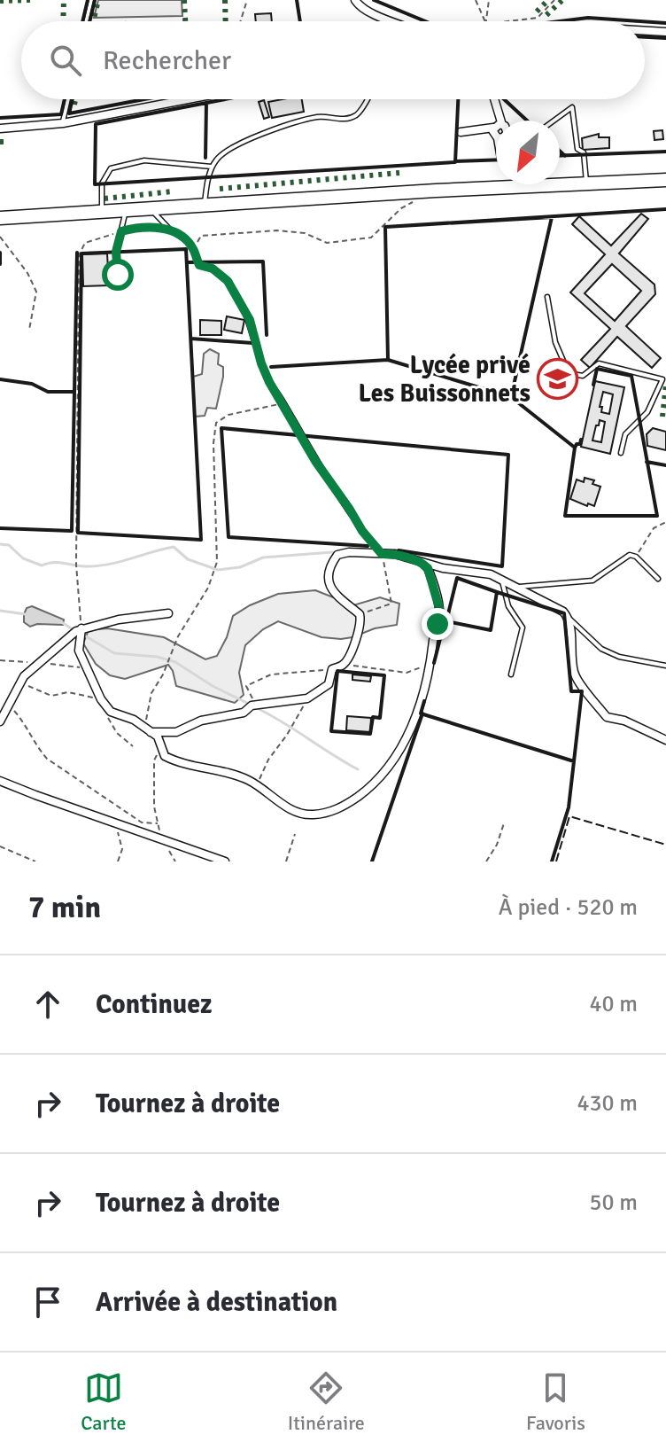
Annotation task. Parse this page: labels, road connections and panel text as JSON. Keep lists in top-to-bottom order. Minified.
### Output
{"places":{"school or university":["Lycée privé Les Buissonnets"]},"north":"bottom left","page":{"search":"Rechercher","heading":["7 min","À pied · 520 m"],"list":[["Continuez","40 m"],["Tournez à droite","430 m"],["Tournez à droite","50 m"],"Arrivée à destination"],"nav":["Carte","Itinéraire","Favoris"]}}
